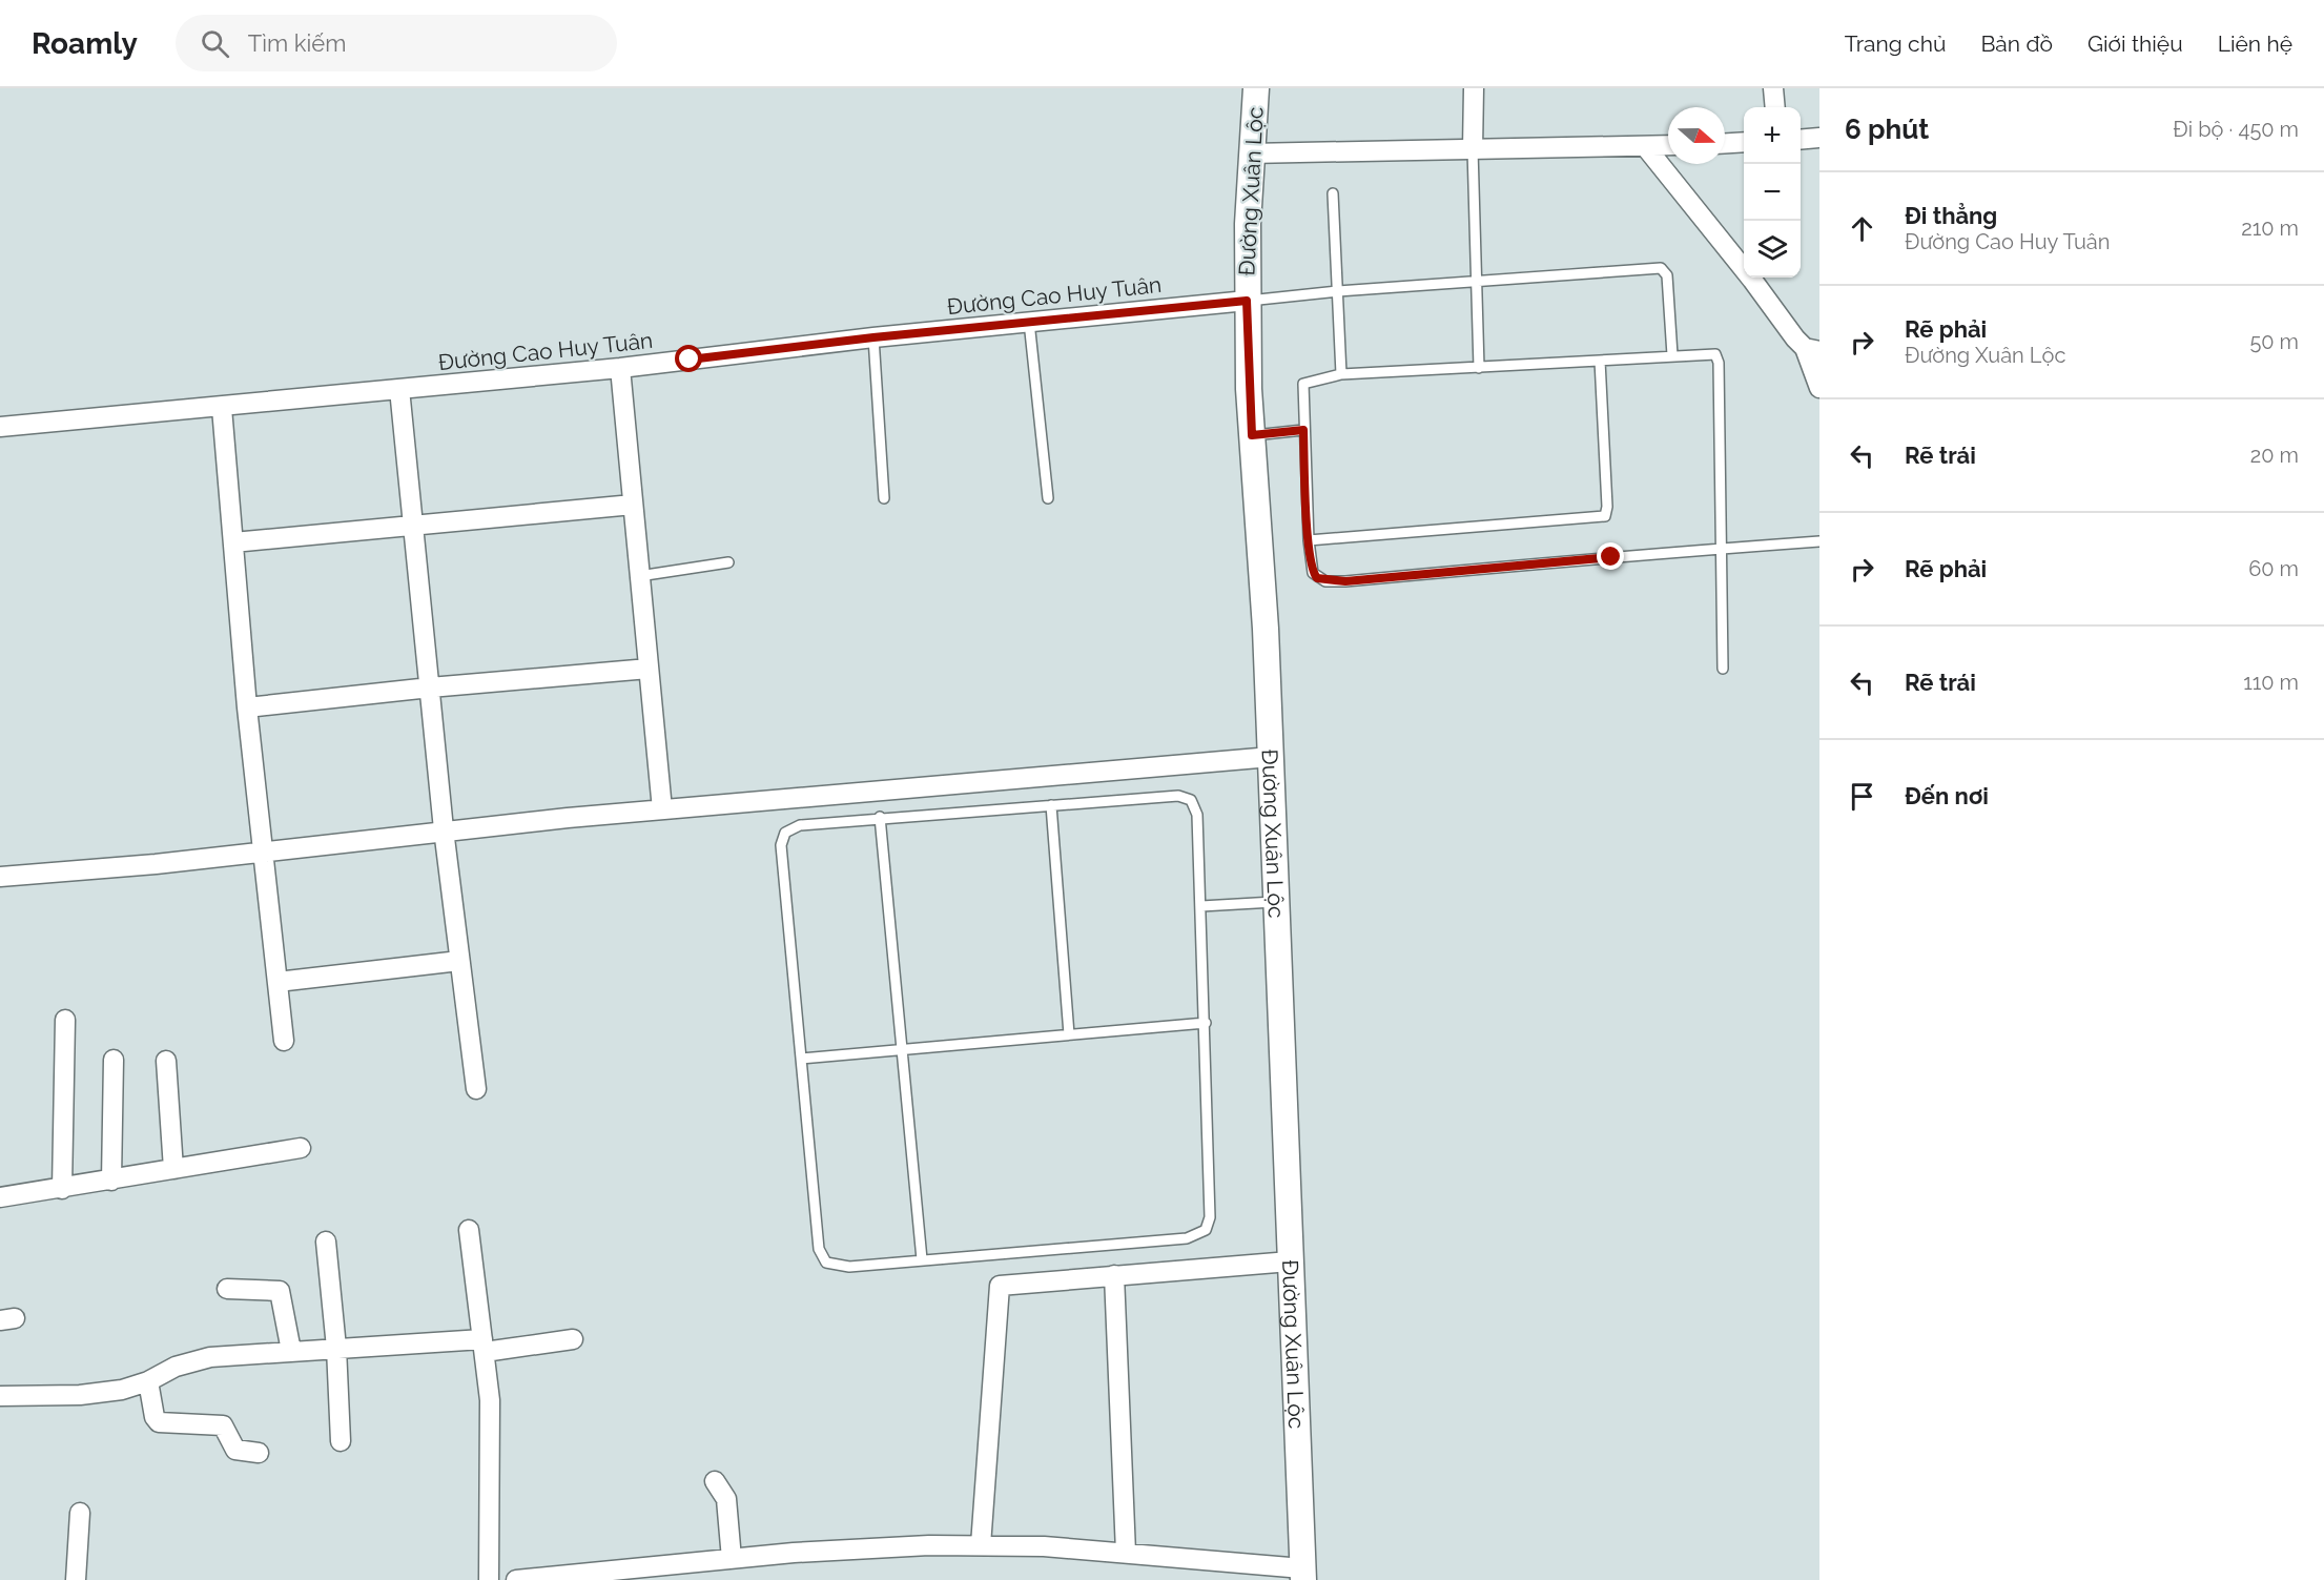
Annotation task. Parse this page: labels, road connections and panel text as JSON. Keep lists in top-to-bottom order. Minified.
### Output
{"streets":{"street":["Đường Xuân Lộc","Đường Cao Huy Tuân"]},"crossings":[["Đường Xuân Lộc","Đường Cao Huy Tuân"]],"north":"right","page":{"header":"Roamly","search":"Tìm kiếm","nav":["Trang chủ","Bản đồ","Giới thiệu","Liên hệ"],"heading":["6 phút","Đi bộ · 450 m"],"map_buttons":["+","−"],"list":[["Đi thẳng","Đường Cao Huy Tuân","210 m"],["Rẽ phải","Đường Xuân Lộc","50 m"],["Rẽ trái","20 m"],["Rẽ phải","60 m"],["Rẽ trái","110 m"],"Đến nơi"]}}
